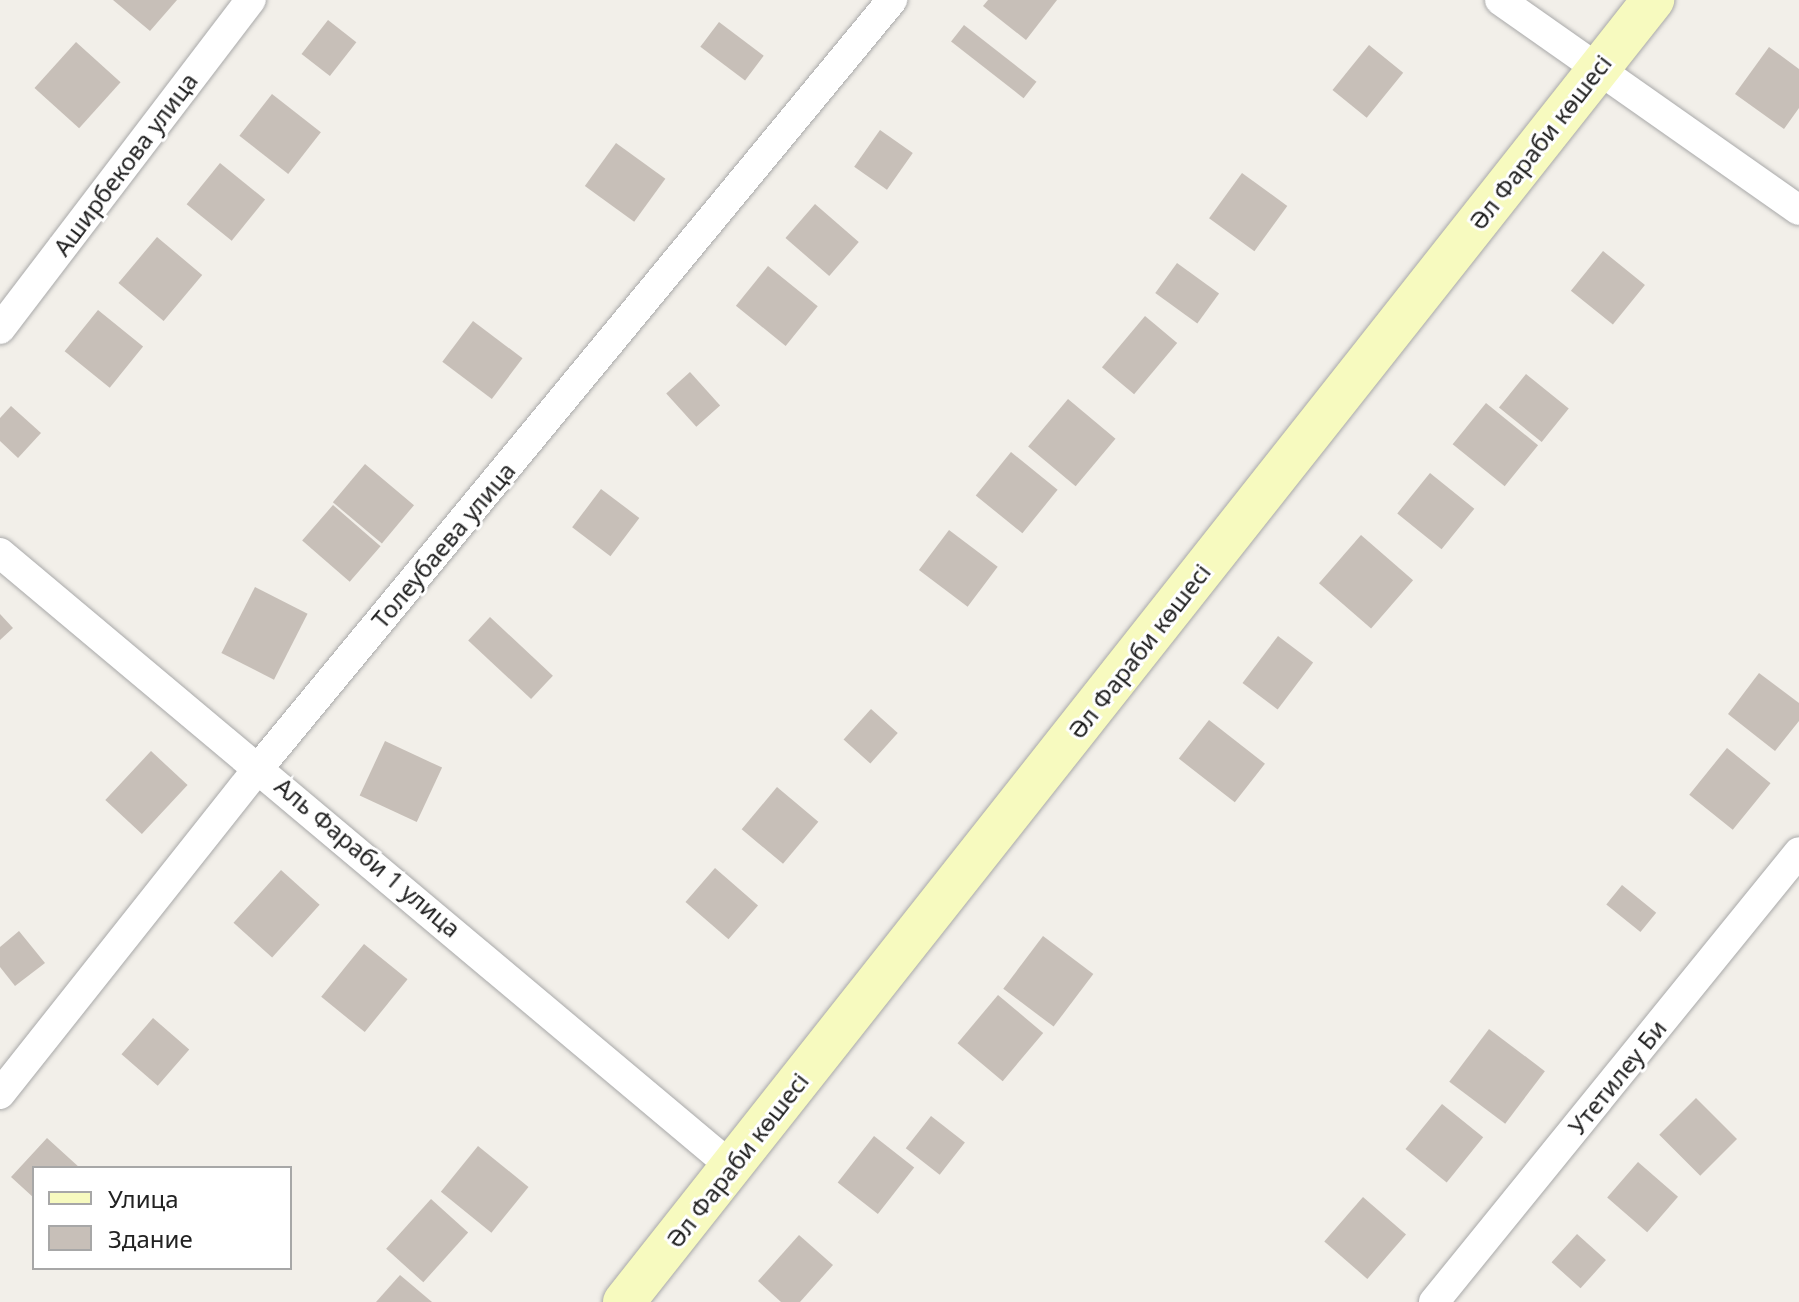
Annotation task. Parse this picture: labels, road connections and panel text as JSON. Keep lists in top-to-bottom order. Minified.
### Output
{"streets":{"street":["Әл Фараби көшесі","Аширбекова улица","Толеубаева улица","Аль Фараби 1 улица","Утетилеу Би"]},"crossings":[["Әл Фараби көшесі","Аль Фараби 1 улица"],["Толеубаева улица","Аль Фараби 1 улица"]],"legend":["Улица","Здание"]}
